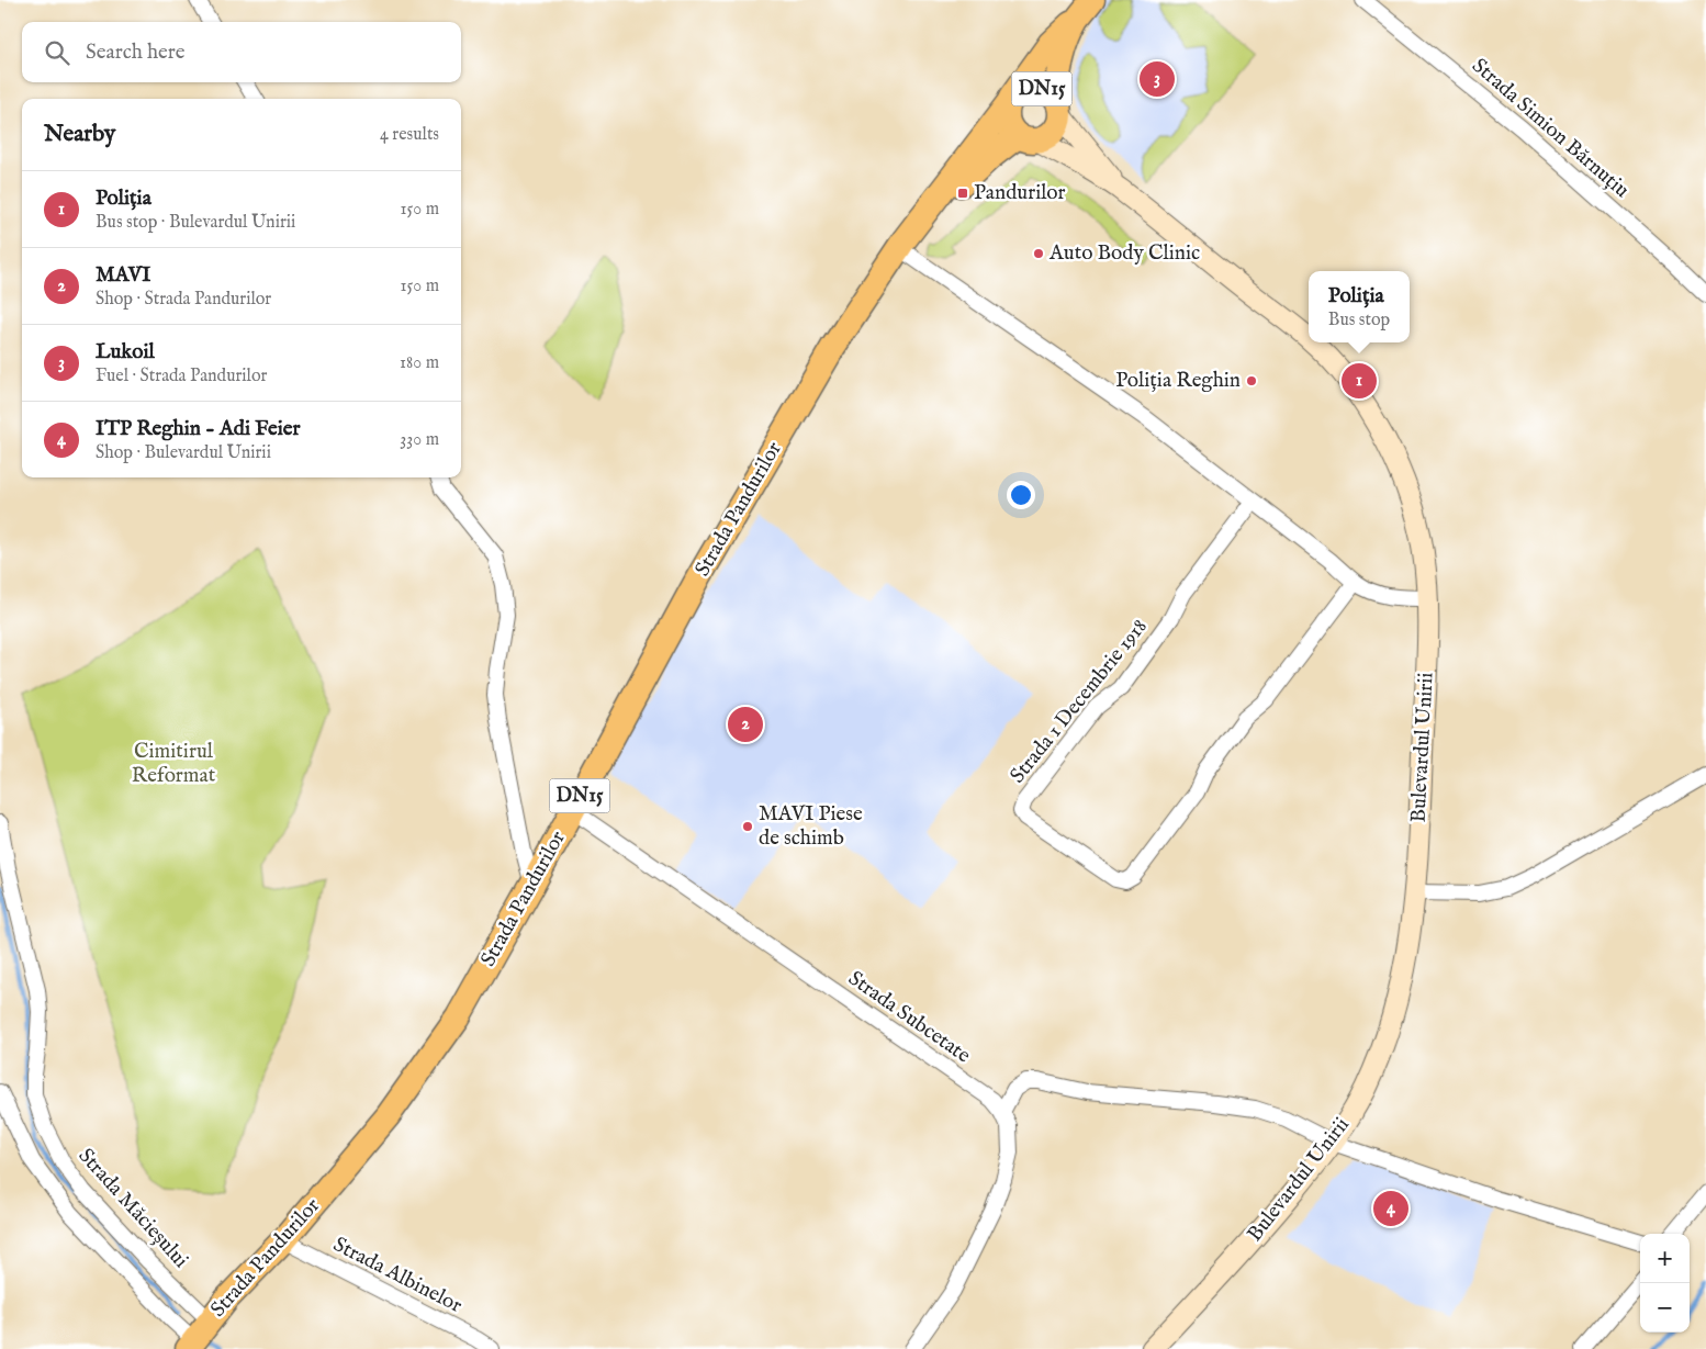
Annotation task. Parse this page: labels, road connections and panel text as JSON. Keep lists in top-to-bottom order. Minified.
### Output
{"streets":{"highway":["DN15","Strada Pandurilor"],"main road":["Bulevardul Unirii"],"street":["Strada Simion Bărnuțiu","Strada 1 Decembrie 1918","Strada Subcetate","Strada Măcieșului","Strada Albinelor"]},"crossings":[["DN15","Strada Pandurilor"],["DN15","Bulevardul Unirii"],["Strada Pandurilor","Bulevardul Unirii"],["Strada Pandurilor","Strada Subcetate"],["Strada Pandurilor","Strada Măcieșului"],["Strada Pandurilor","Strada Albinelor"]],"parks":["Cimitirul Reformat"],"places":{"transit":["Pandurilor"],"other":["Auto Body Clinic","Poliția Reghin","MAVI Piese de schimb"]},"page":{"search":"Search here","pins":["3","1","2","4"],"heading":["Nearby","4 results"],"list":[{"mark":"1","name":"Poliția","note":"Bus stop · Bulevardul Unirii","value":"150 m"},{"mark":"2","name":"MAVI","note":"Shop · Strada Pandurilor","value":"150 m"},{"mark":"3","name":"Lukoil","note":"Fuel · Strada Pandurilor","value":"180 m"},{"mark":"4","name":"ITP Reghin - Adi Feier","note":"Shop · Bulevardul Unirii","value":"330 m"}],"popup":["Poliția","Bus stop"],"map_buttons":["+","−"]}}
